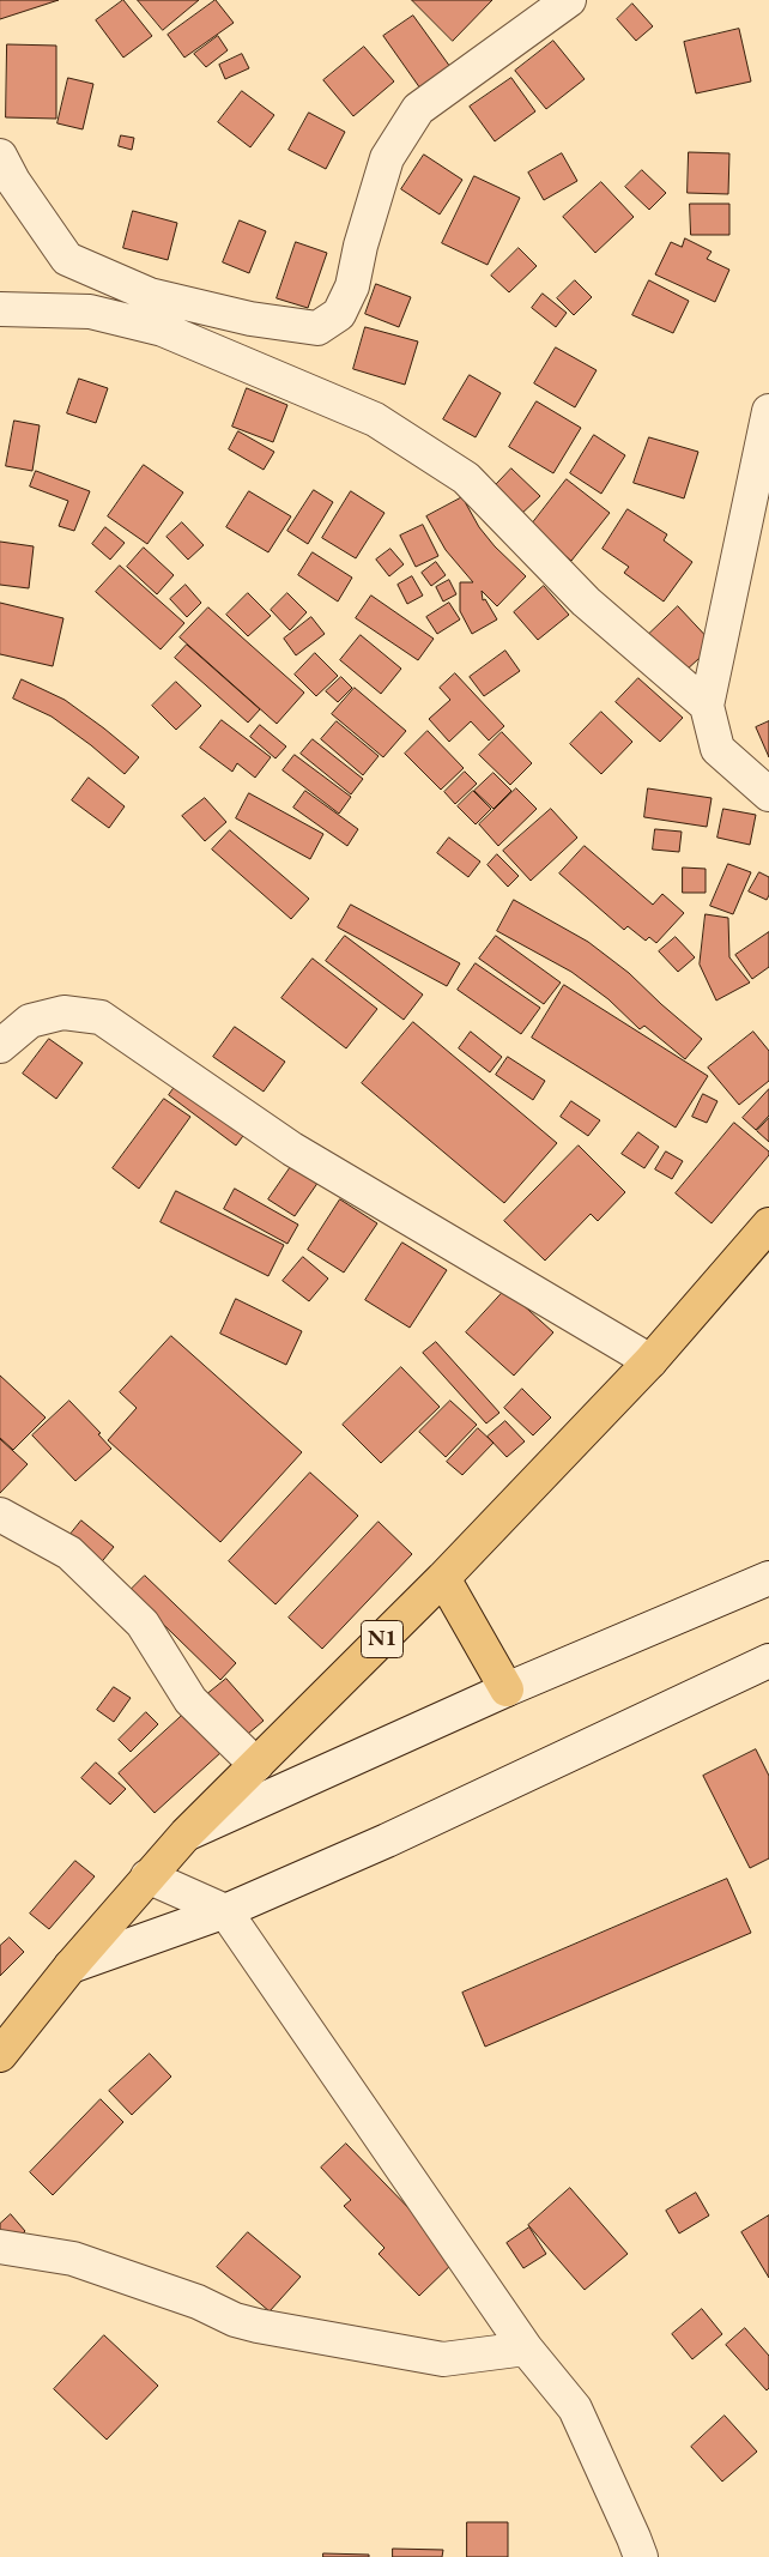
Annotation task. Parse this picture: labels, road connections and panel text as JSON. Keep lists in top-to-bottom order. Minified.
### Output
{"streets":{"highway":["N1"]}}
